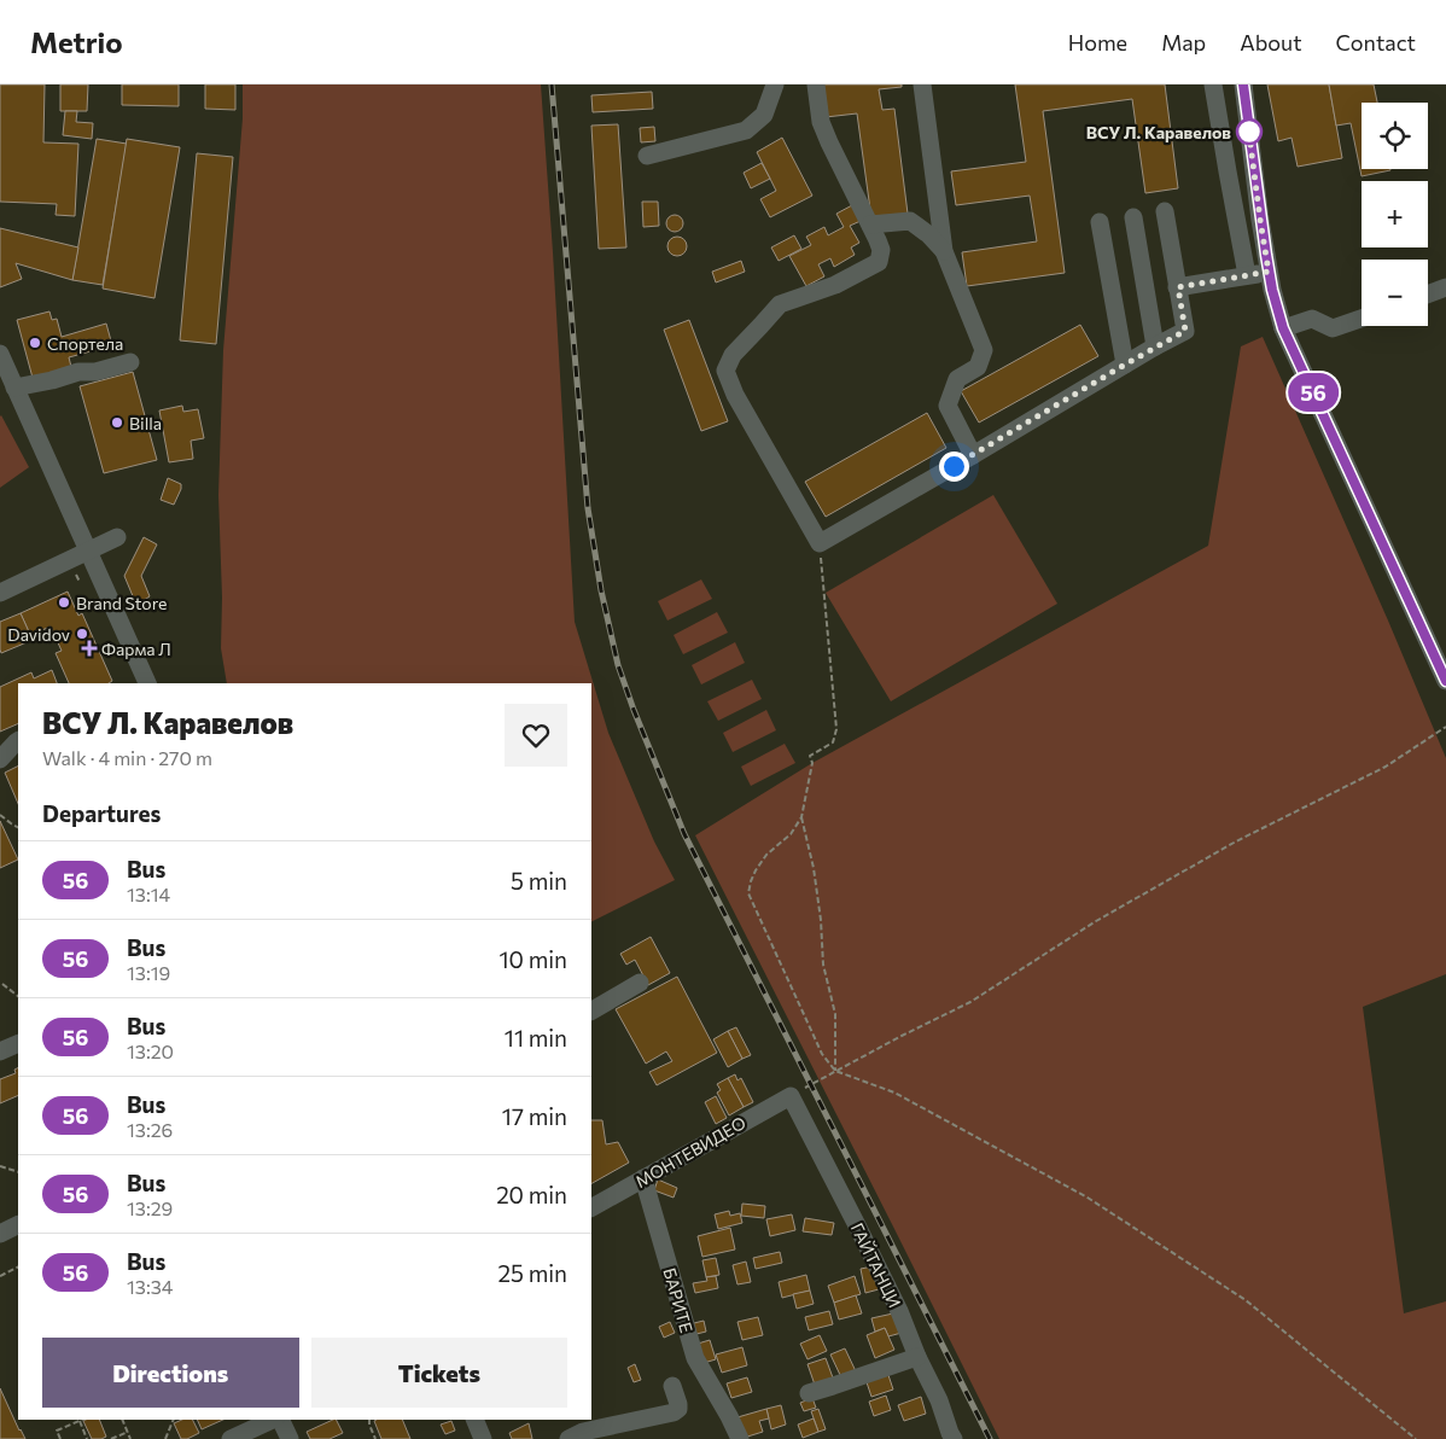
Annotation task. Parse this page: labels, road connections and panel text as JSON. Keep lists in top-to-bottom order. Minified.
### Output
{"streets":{"street":["МОНТЕВИДЕО","ГАЙТАНЦИ","БАРИТЕ"]},"crossings":[["МОНТЕВИДЕО","ГАЙТАНЦИ"],["МОНТЕВИДЕО","БАРИТЕ"]],"places":{"other":["ВСУ Л. Каравелов","Спортела","Billa","Brand Store","Davidov"],"health":["Фарма Л"]},"lines":["bus line 56"],"page":{"header":"Metrio","nav":["Home","Map","About","Contact"],"on_map":"56","map_buttons":["+","−"],"heading":[["ВСУ Л. Каравелов","Walk · 4 min · 270 m"],"Departures"],"list":[{"mark":"56","name":"Bus","note":"13:14","value":"5 min"},{"mark":"56","name":"Bus","note":"13:19","value":"10 min"},{"mark":"56","name":"Bus","note":"13:20","value":"11 min"},{"mark":"56","name":"Bus","note":"13:26","value":"17 min"},{"mark":"56","name":"Bus","note":"13:29","value":"20 min"},{"mark":"56","name":"Bus","note":"13:34","value":"25 min"}],"buttons":["Directions","Tickets"]}}
